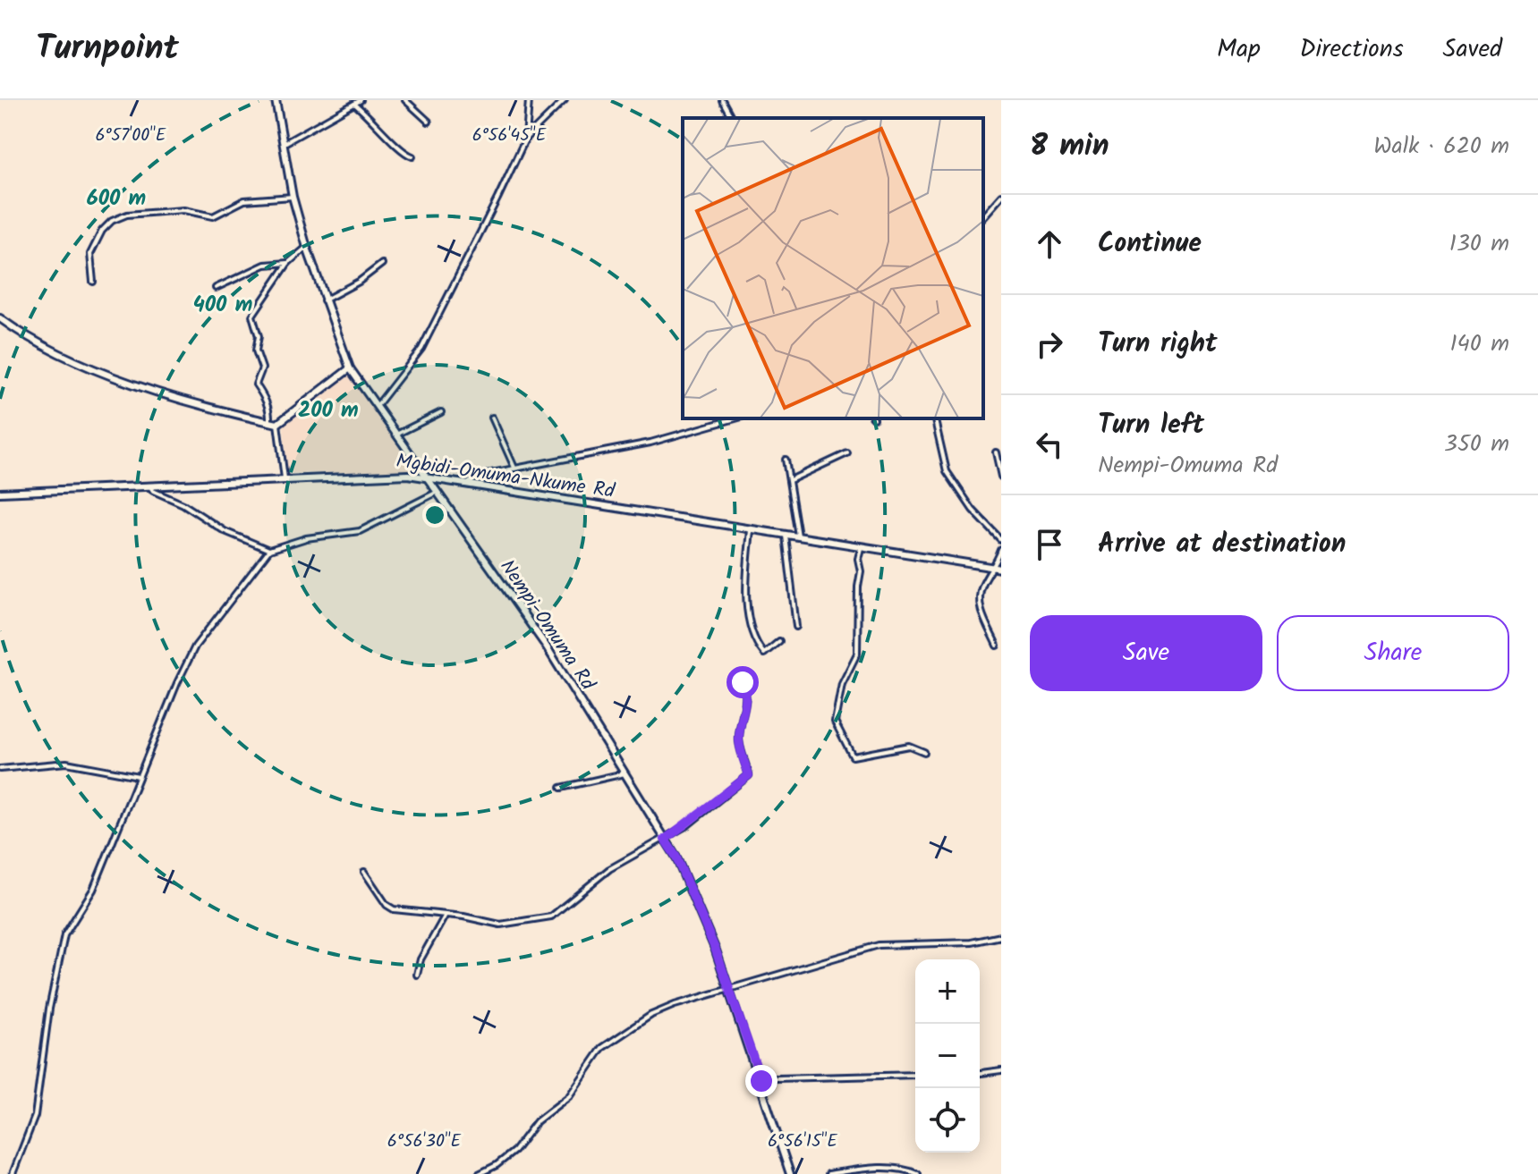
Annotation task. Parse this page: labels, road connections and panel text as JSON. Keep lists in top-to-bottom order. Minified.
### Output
{"streets":{"street":["Mgbidi-Omuma-Nkume Rd","Nempi-Omuma Rd"]},"crossings":[["Mgbidi-Omuma-Nkume Rd","Nempi-Omuma Rd"]],"page":{"header":"Turnpoint","nav":["Map","Directions","Saved"],"heading":["8 min","Walk · 620 m"],"list":[["Continue","130 m"],["Turn right","140 m"],["Turn left","Nempi-Omuma Rd","350 m"],"Arrive at destination"],"buttons":["Save","Share"],"map_buttons":["+","−"]},"coordinates":["6°56'45\"E","6°57'00\"E","6°56'30\"E","6°56'15\"E"],"rings":["600 m","400 m","200 m"]}
